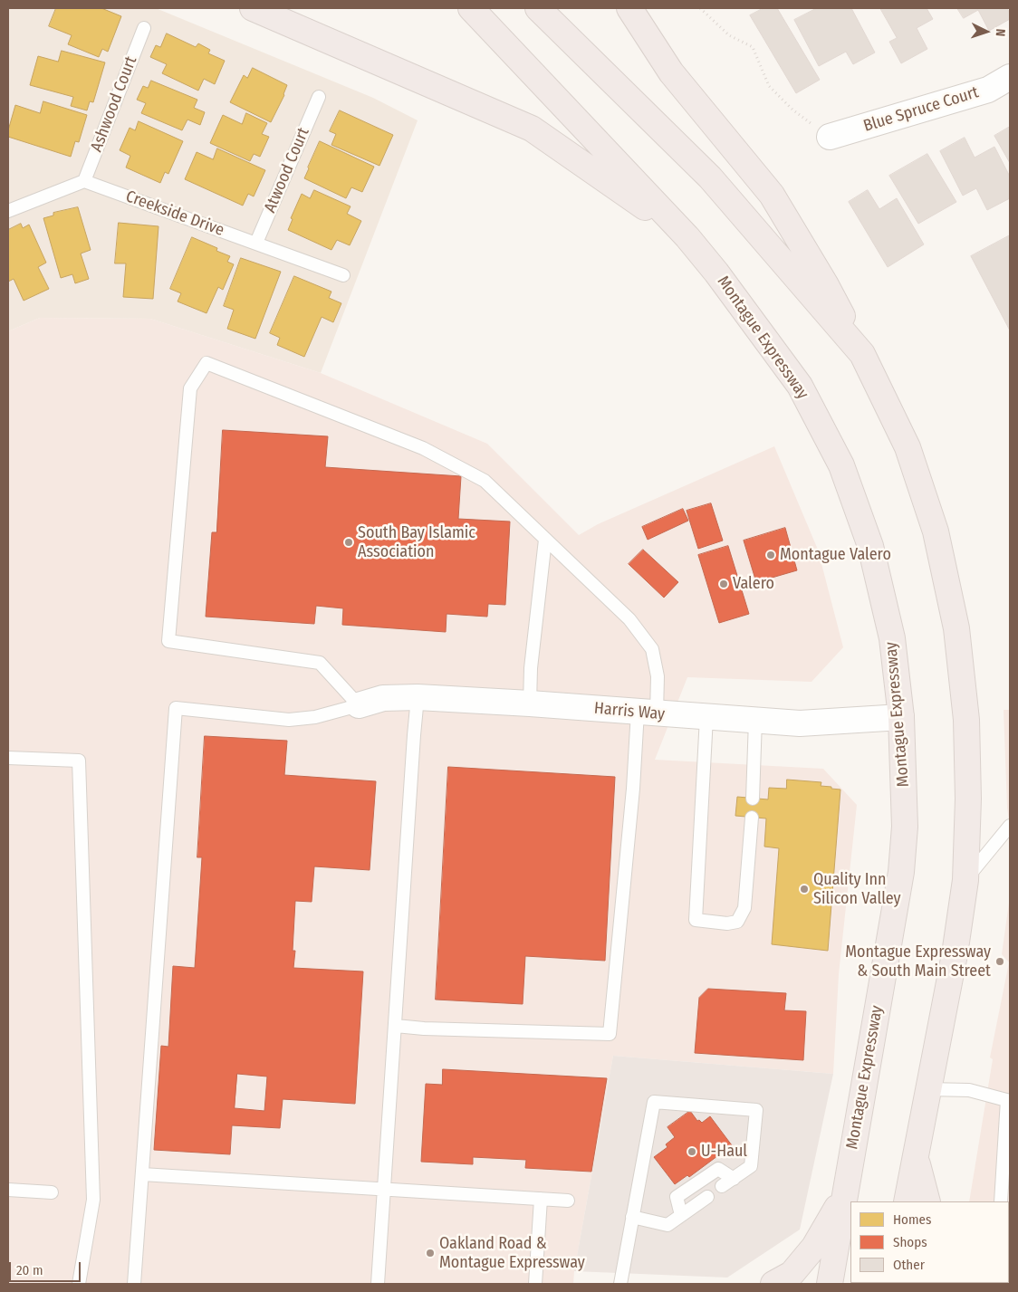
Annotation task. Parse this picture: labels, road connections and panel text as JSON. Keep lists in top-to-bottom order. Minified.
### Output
{"streets":{"highway":["Montague Expressway"],"street":["Blue Spruce Court","Harris Way"],"lane":["Ashwood Court","Atwood Court","Creekside Drive"]},"crossings":[["Ashwood Court","Creekside Drive"],["Atwood Court","Creekside Drive"],["Montague Expressway","Harris Way"]],"places":["South Bay Islamic Association","Montague Valero","Valero","Quality Inn Silicon Valley","Montague Expressway & South Main Street","U-Haul","Oakland Road & Montague Expressway"],"legend":["Homes","Shops","Other"],"scale_bar":"20 m","north":"right"}
